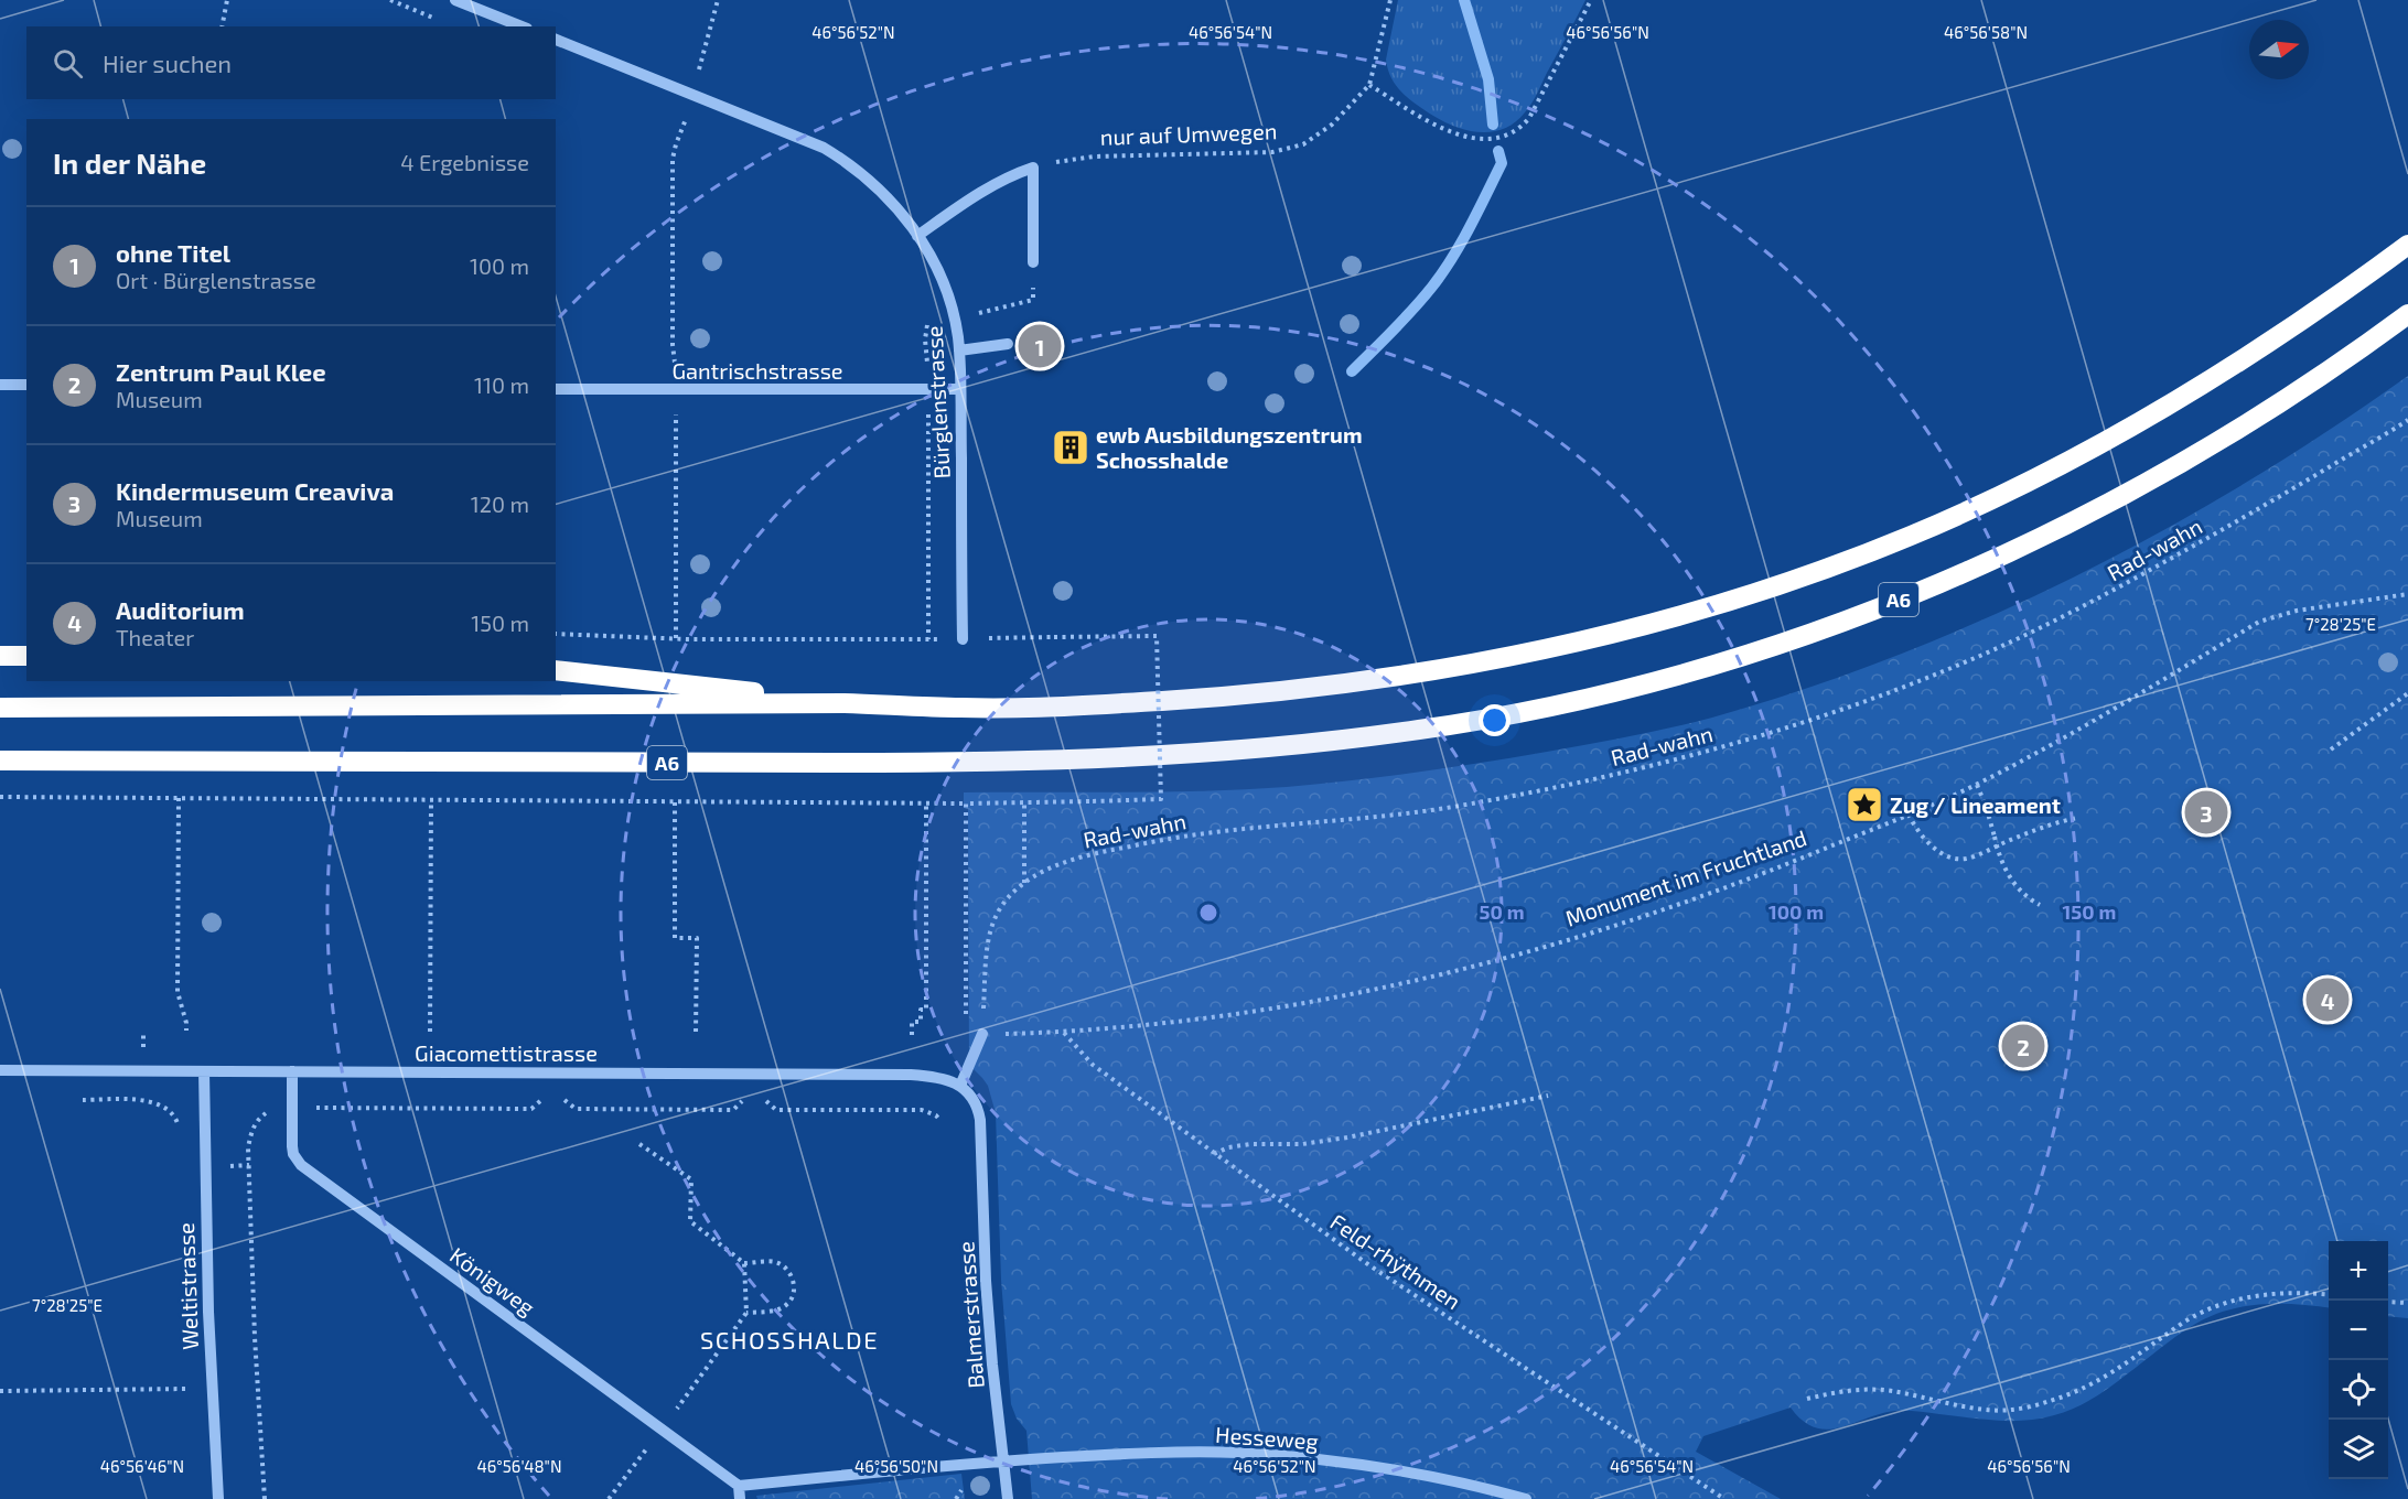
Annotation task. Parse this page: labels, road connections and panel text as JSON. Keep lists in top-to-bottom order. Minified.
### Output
{"streets":{"highway":["A6"],"street":["Gantrischstrasse","Bürglenstrasse","Giacomettistrasse","Königweg","Weltistrasse","Balmerstrasse","Hesseweg"],"path":["nur auf Umwegen","Rad-wahn","Monument im Fruchtland","Feld-rhÿthmen"]},"crossings":[["Gantrischstrasse","Bürglenstrasse"],["Rad-wahn","Monument im Fruchtland"],["Monument im Fruchtland","Feld-rhÿthmen"],["Giacomettistrasse","Königweg"],["Giacomettistrasse","Weltistrasse"],["Giacomettistrasse","Balmerstrasse"],["Königweg","Hesseweg"],["Balmerstrasse","Hesseweg"]],"districts":["SCHOSSHALDE"],"places":{"building":["ewb Ausbildungszentrum Schosshalde"],"place":["Zug / Lineament"]},"north":"right","page":{"search":"Hier suchen","heading":["In der Nähe","4 Ergebnisse"],"list":[{"mark":"1","name":"ohne Titel","note":"Ort · Bürglenstrasse","value":"100 m"},{"mark":"2","name":"Zentrum Paul Klee","note":"Museum","value":"110 m"},{"mark":"3","name":"Kindermuseum Creaviva","note":"Museum","value":"120 m"},{"mark":"4","name":"Auditorium","note":"Theater","value":"150 m"}],"pins":["1","3","4","2"],"map_buttons":["+","−"]},"coordinates":["46°56'52\"N","46°56'54\"N","46°56'56\"N","46°56'58\"N","7°28'25\"E","46°56'46\"N","46°56'48\"N","46°56'50\"N"],"rings":["50 m","100 m","150 m"]}
